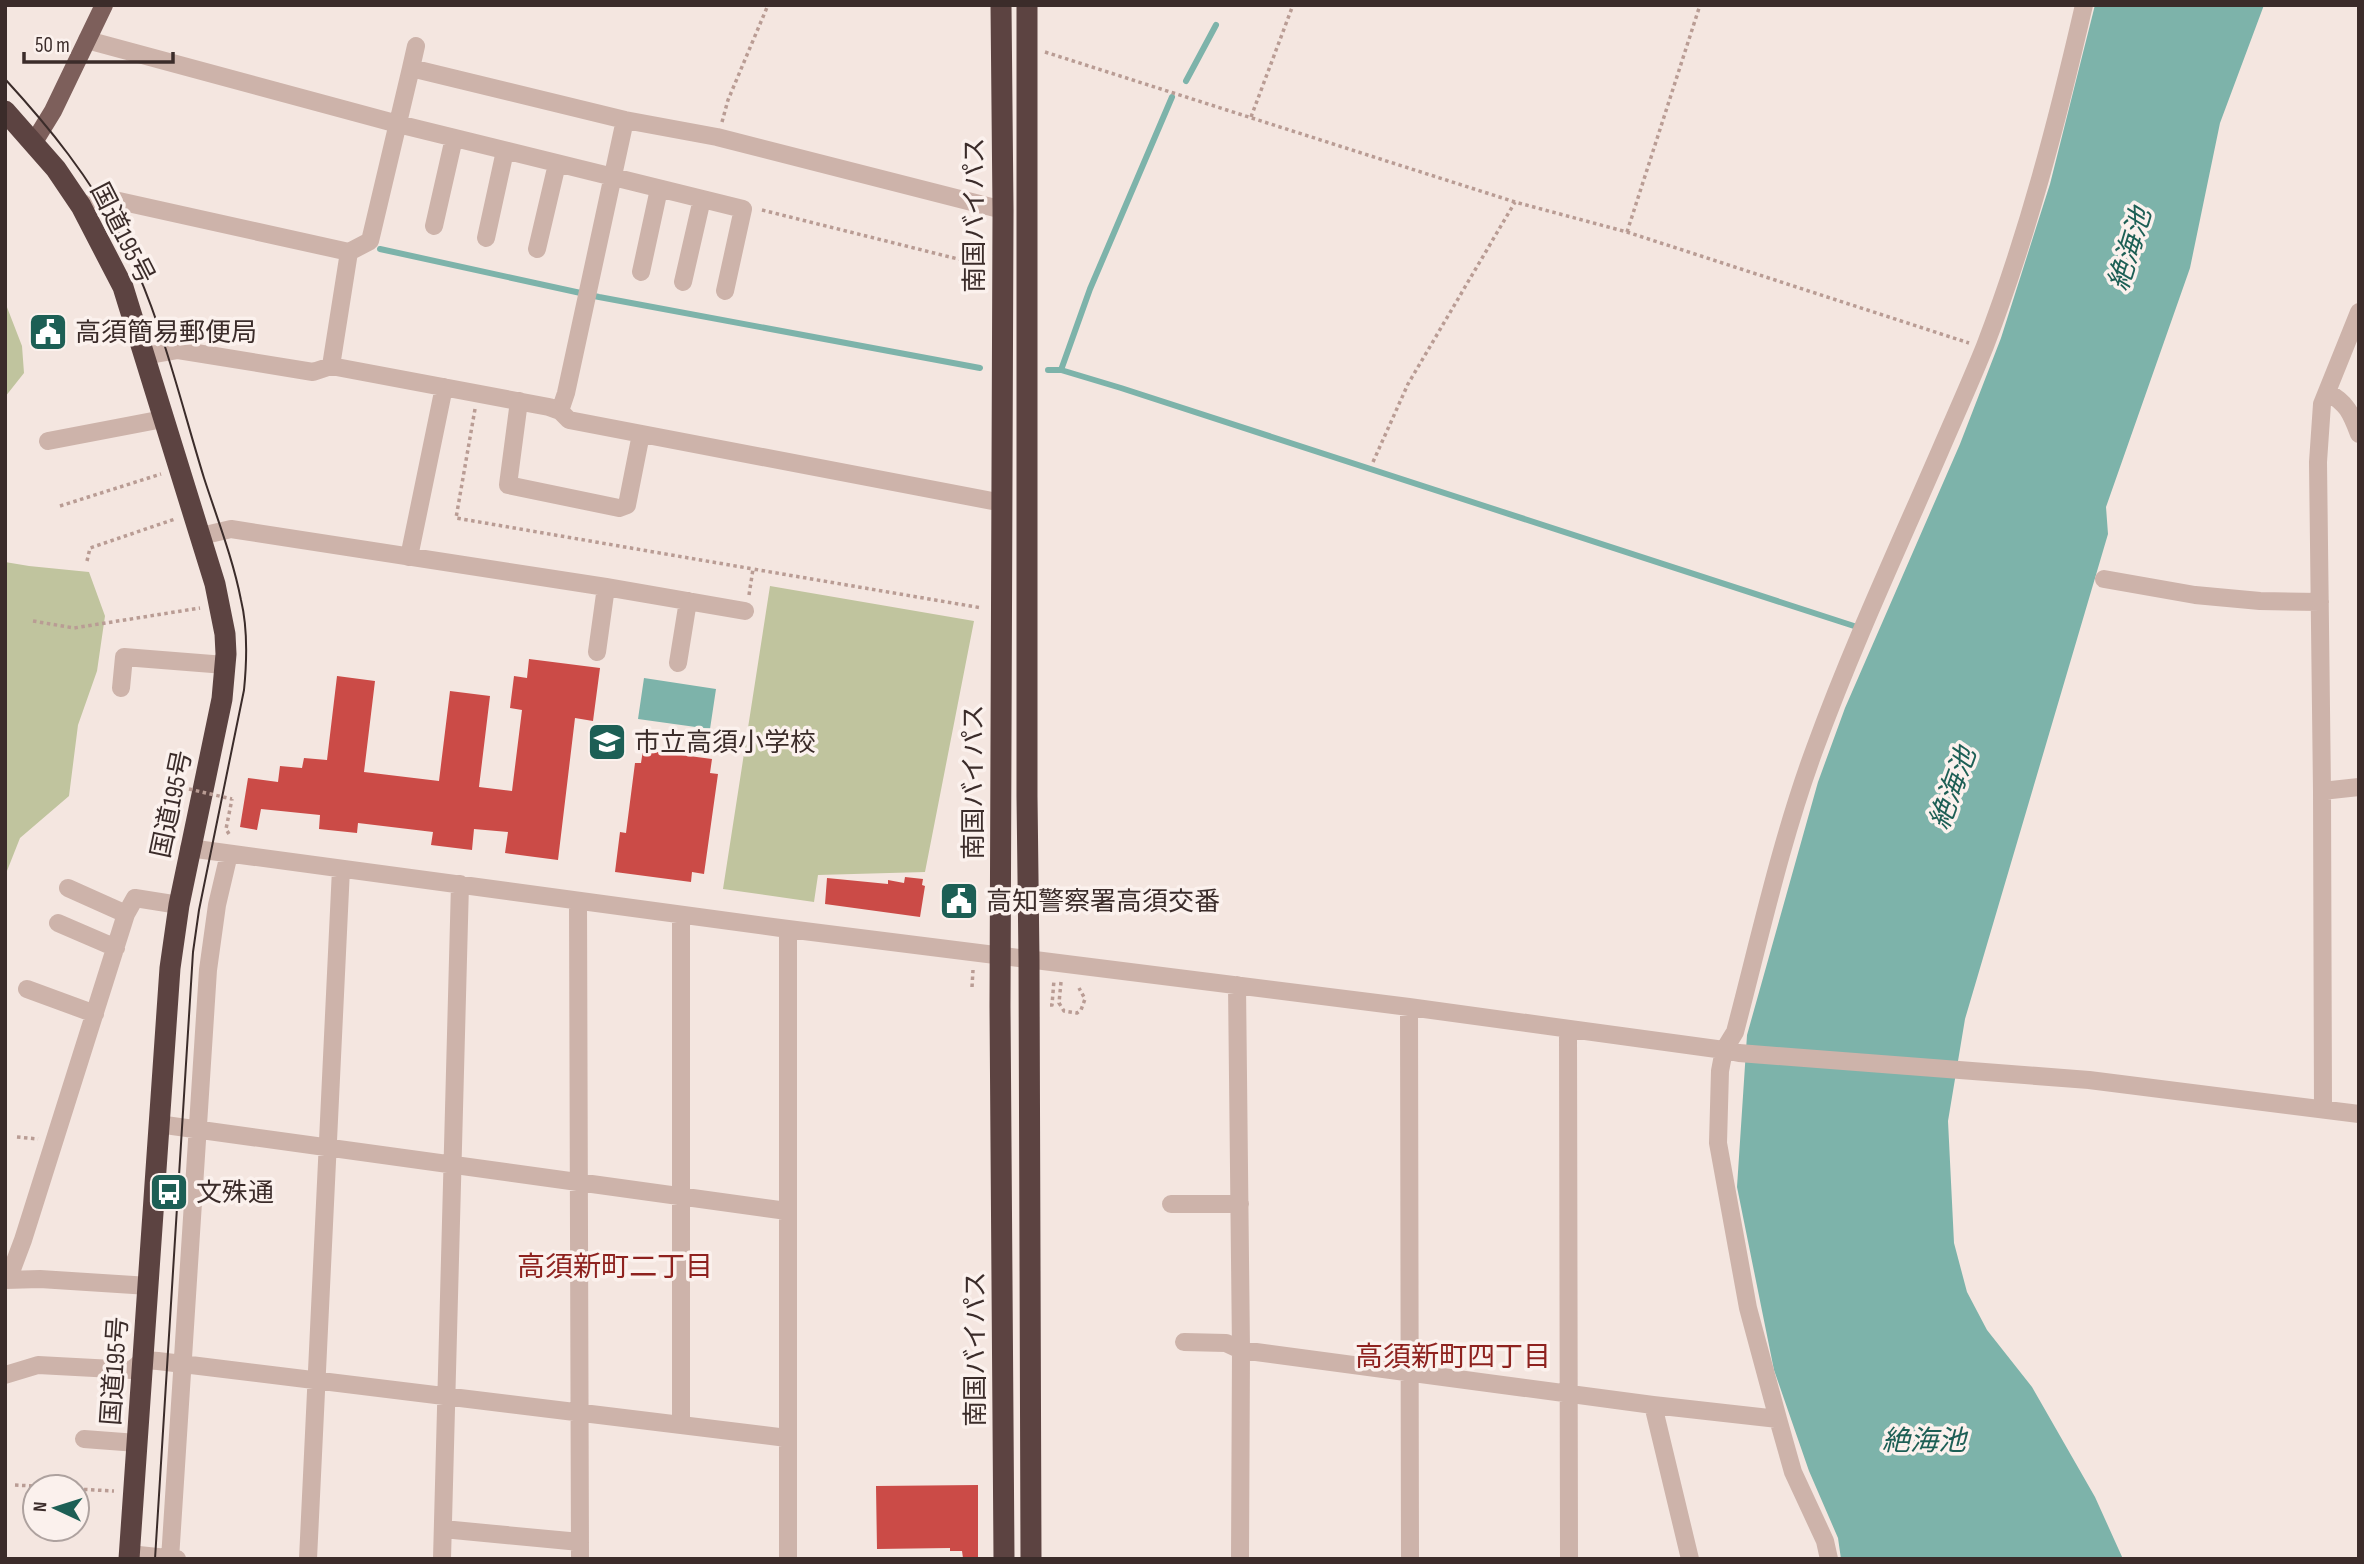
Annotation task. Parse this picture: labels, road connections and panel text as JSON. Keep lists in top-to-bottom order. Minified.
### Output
{"streets":{"highway":["南国バイパス","国道195号"]},"districts":["高須新町二丁目","高須新町四丁目"],"water":["絶海池"],"places":{"public building":["高須簡易郵便局","高知警察署高須交番"],"school or university":["市立高須小学校"],"bus stop":["文殊通"]},"scale_bar":"50 m","north":"left"}
